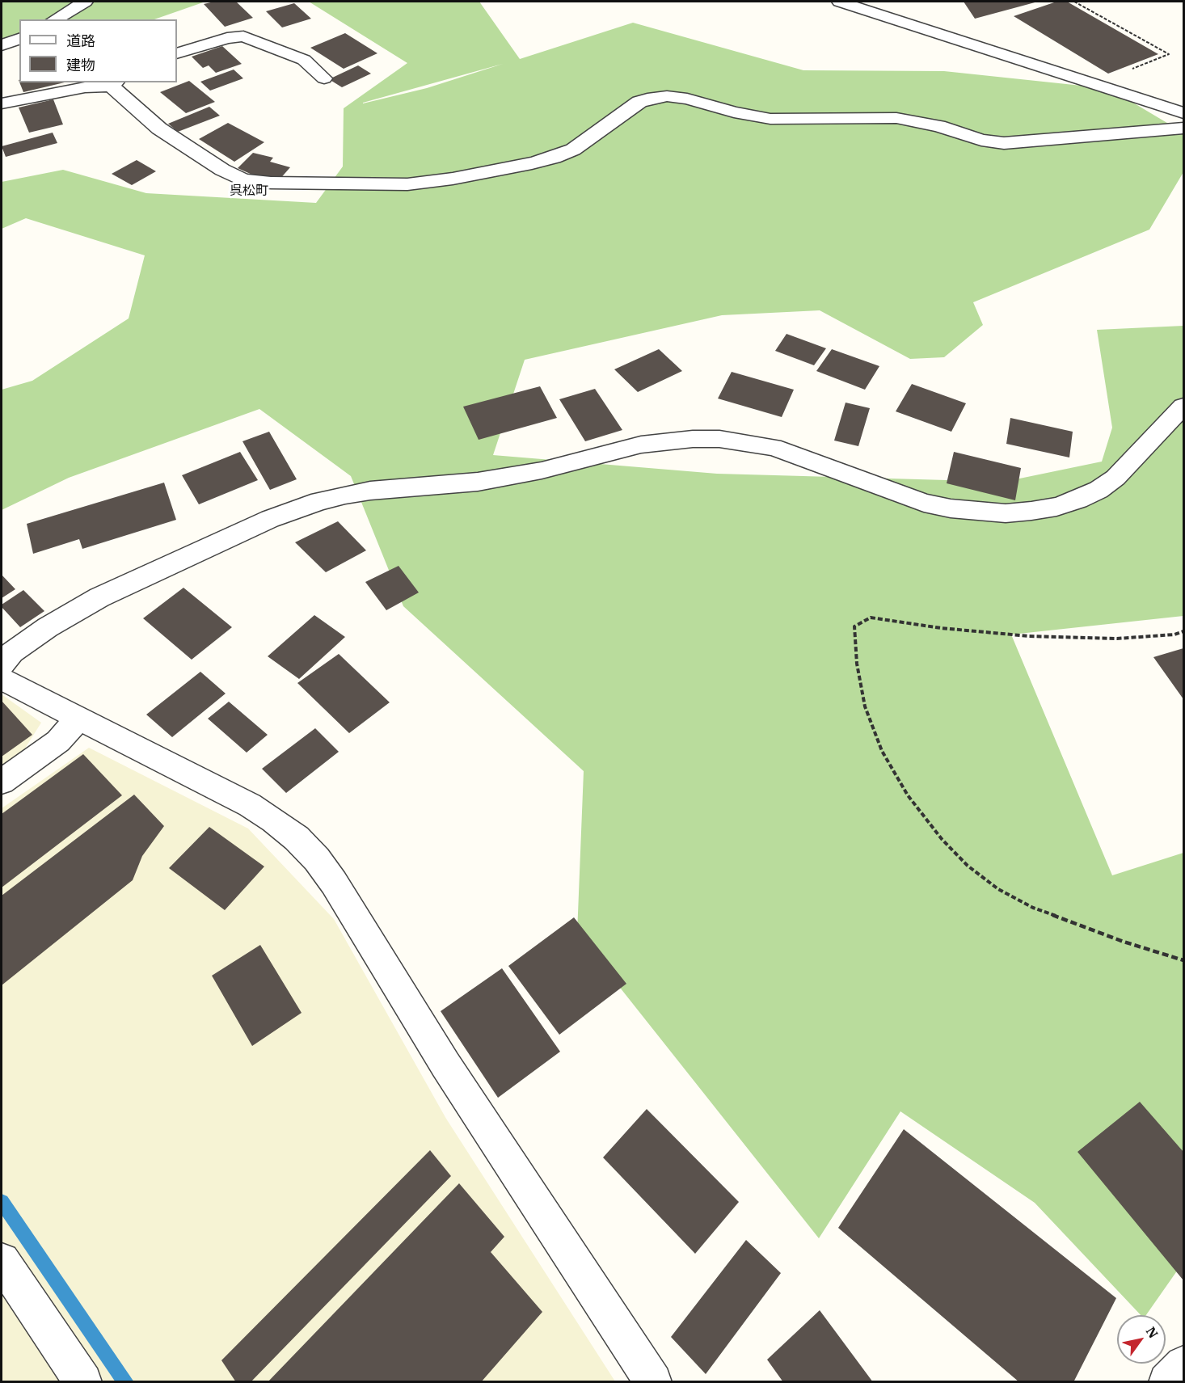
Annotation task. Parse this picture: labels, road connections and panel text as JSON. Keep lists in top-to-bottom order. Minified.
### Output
{"districts":["呉松町"],"legend":["道路","建物"],"north":"top right"}
